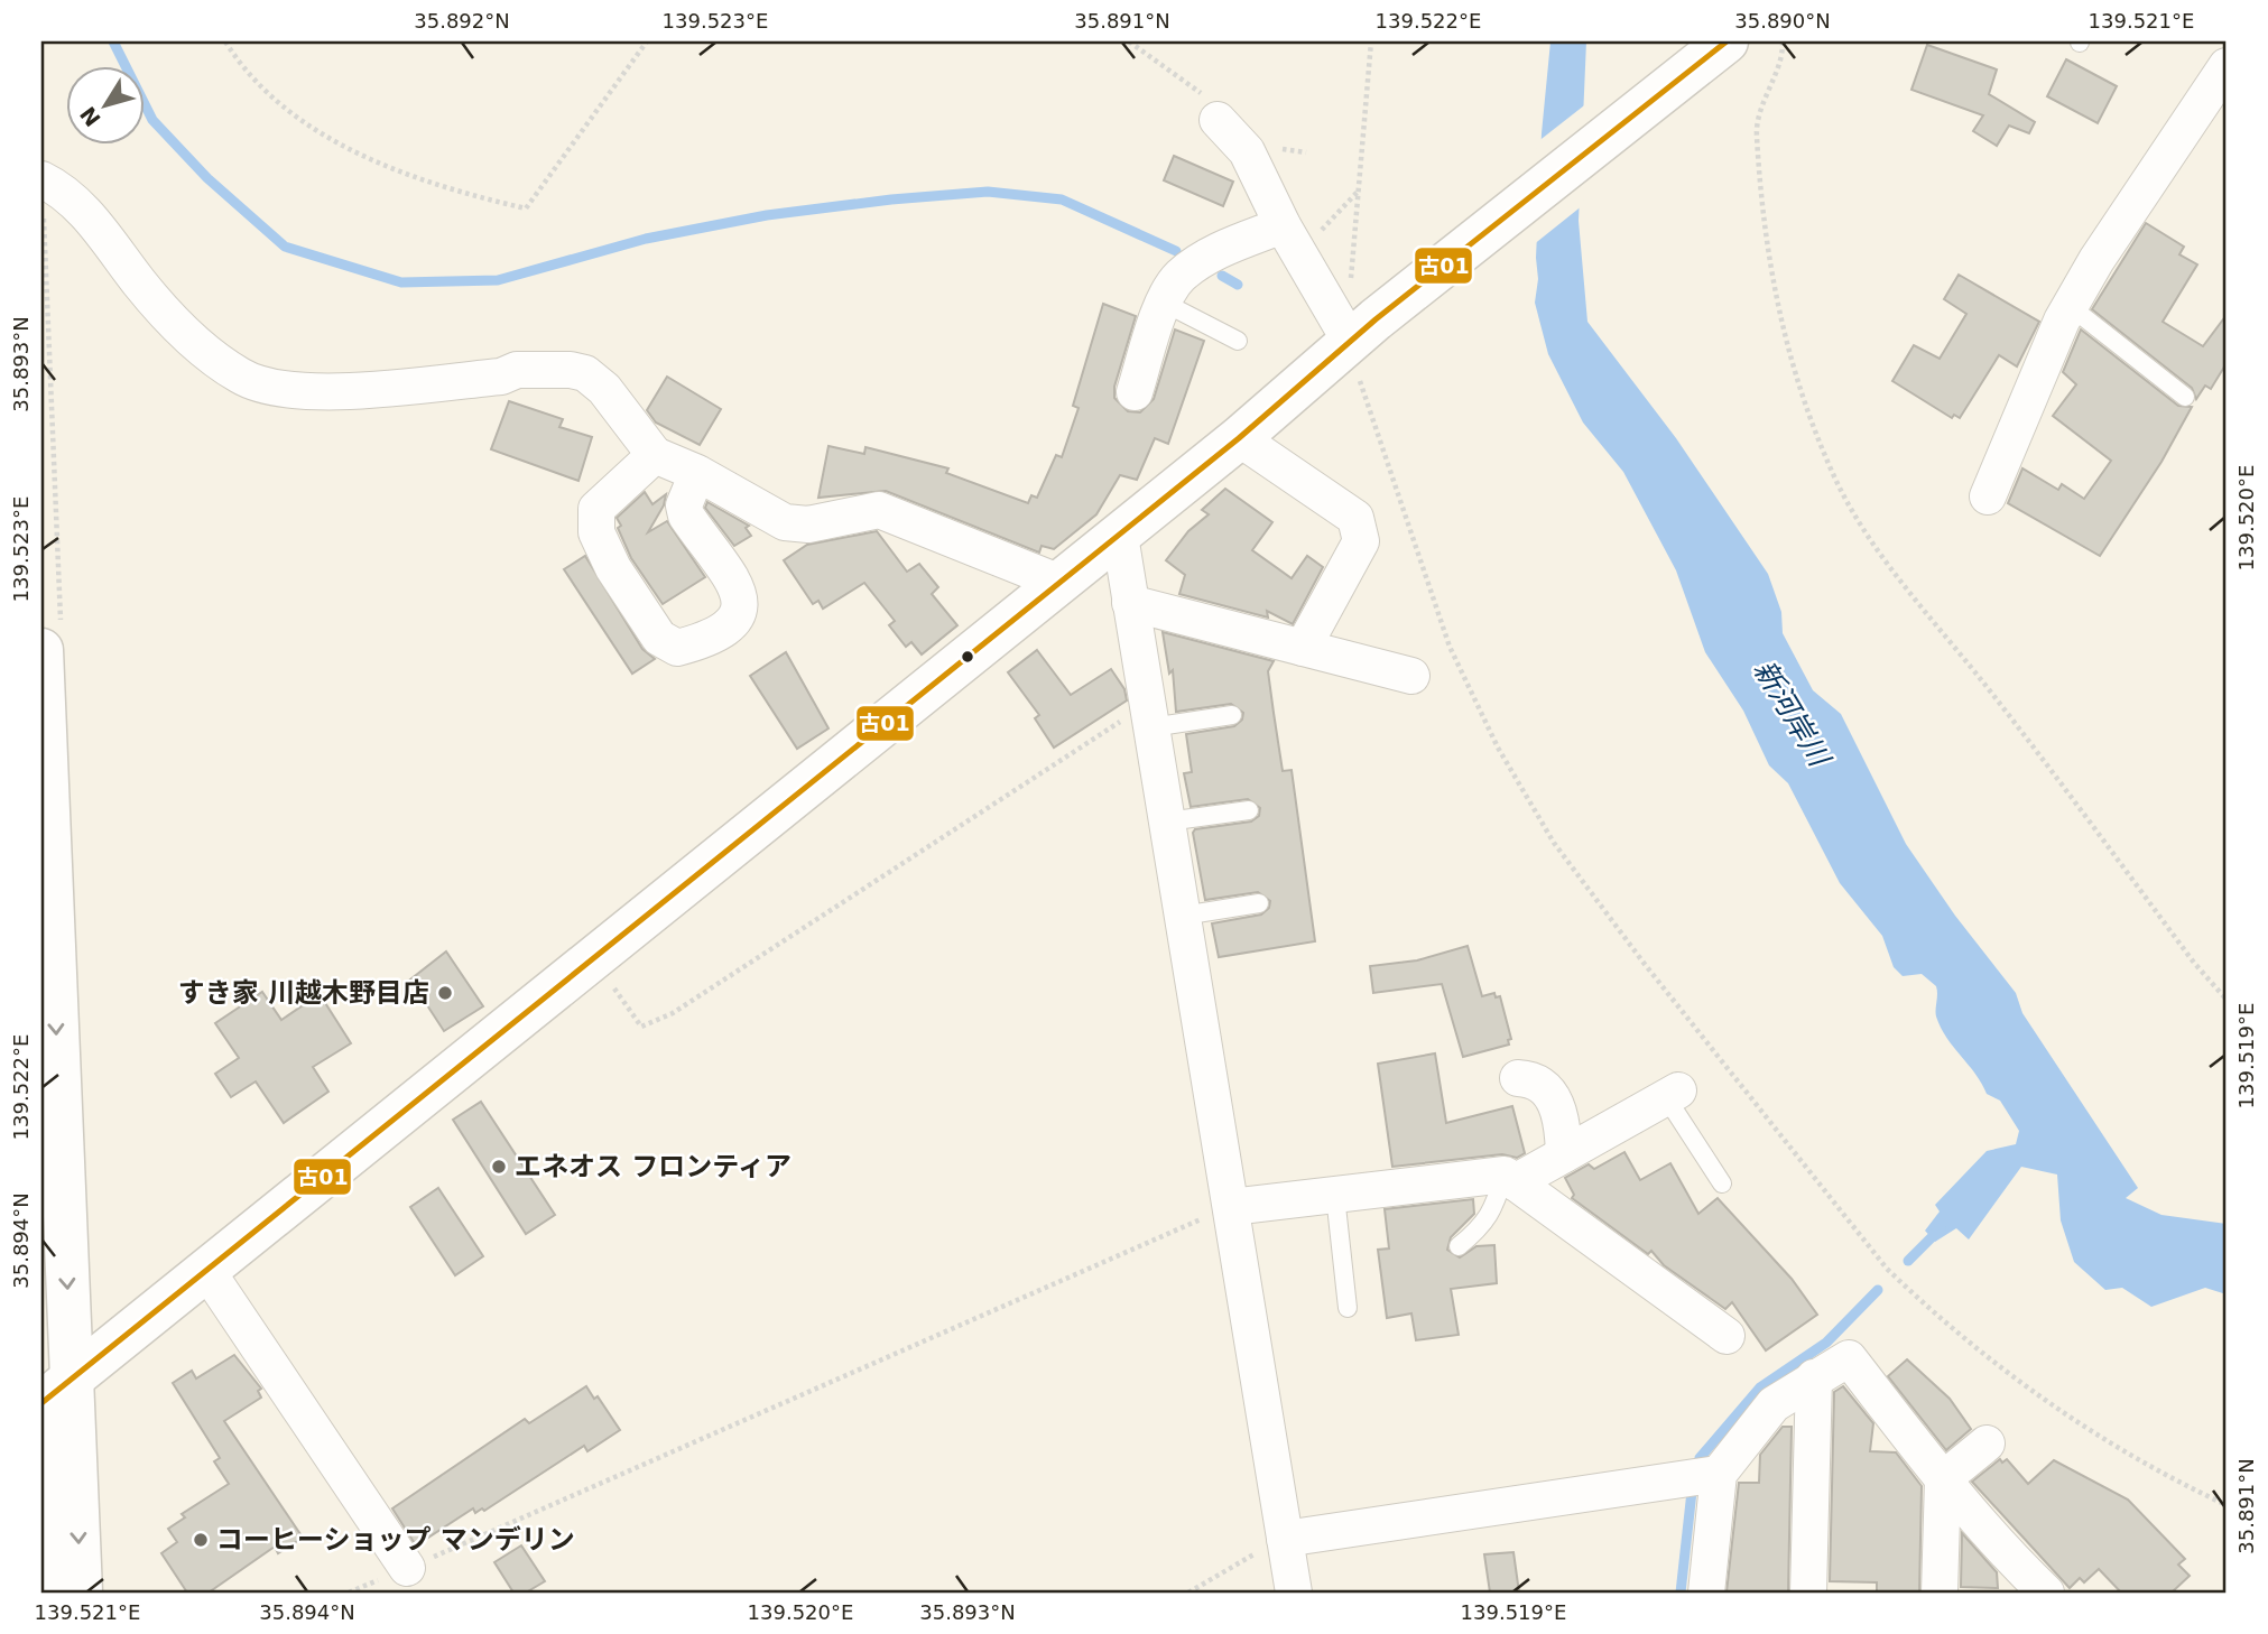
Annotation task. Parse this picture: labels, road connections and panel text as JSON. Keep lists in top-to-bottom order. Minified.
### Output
{"water":["新河岸川"],"places":["すき家 川越木野目店","エネオス フロンティア","コーヒーショップ マンデリン"],"lines":["transit line 古01"],"north":"bottom left","coordinates":["35.892°N","139.523°E","35.891°N","139.522°E","35.890°N","139.521°E","35.893°N","139.520°E","139.519°E","35.894°N"]}
